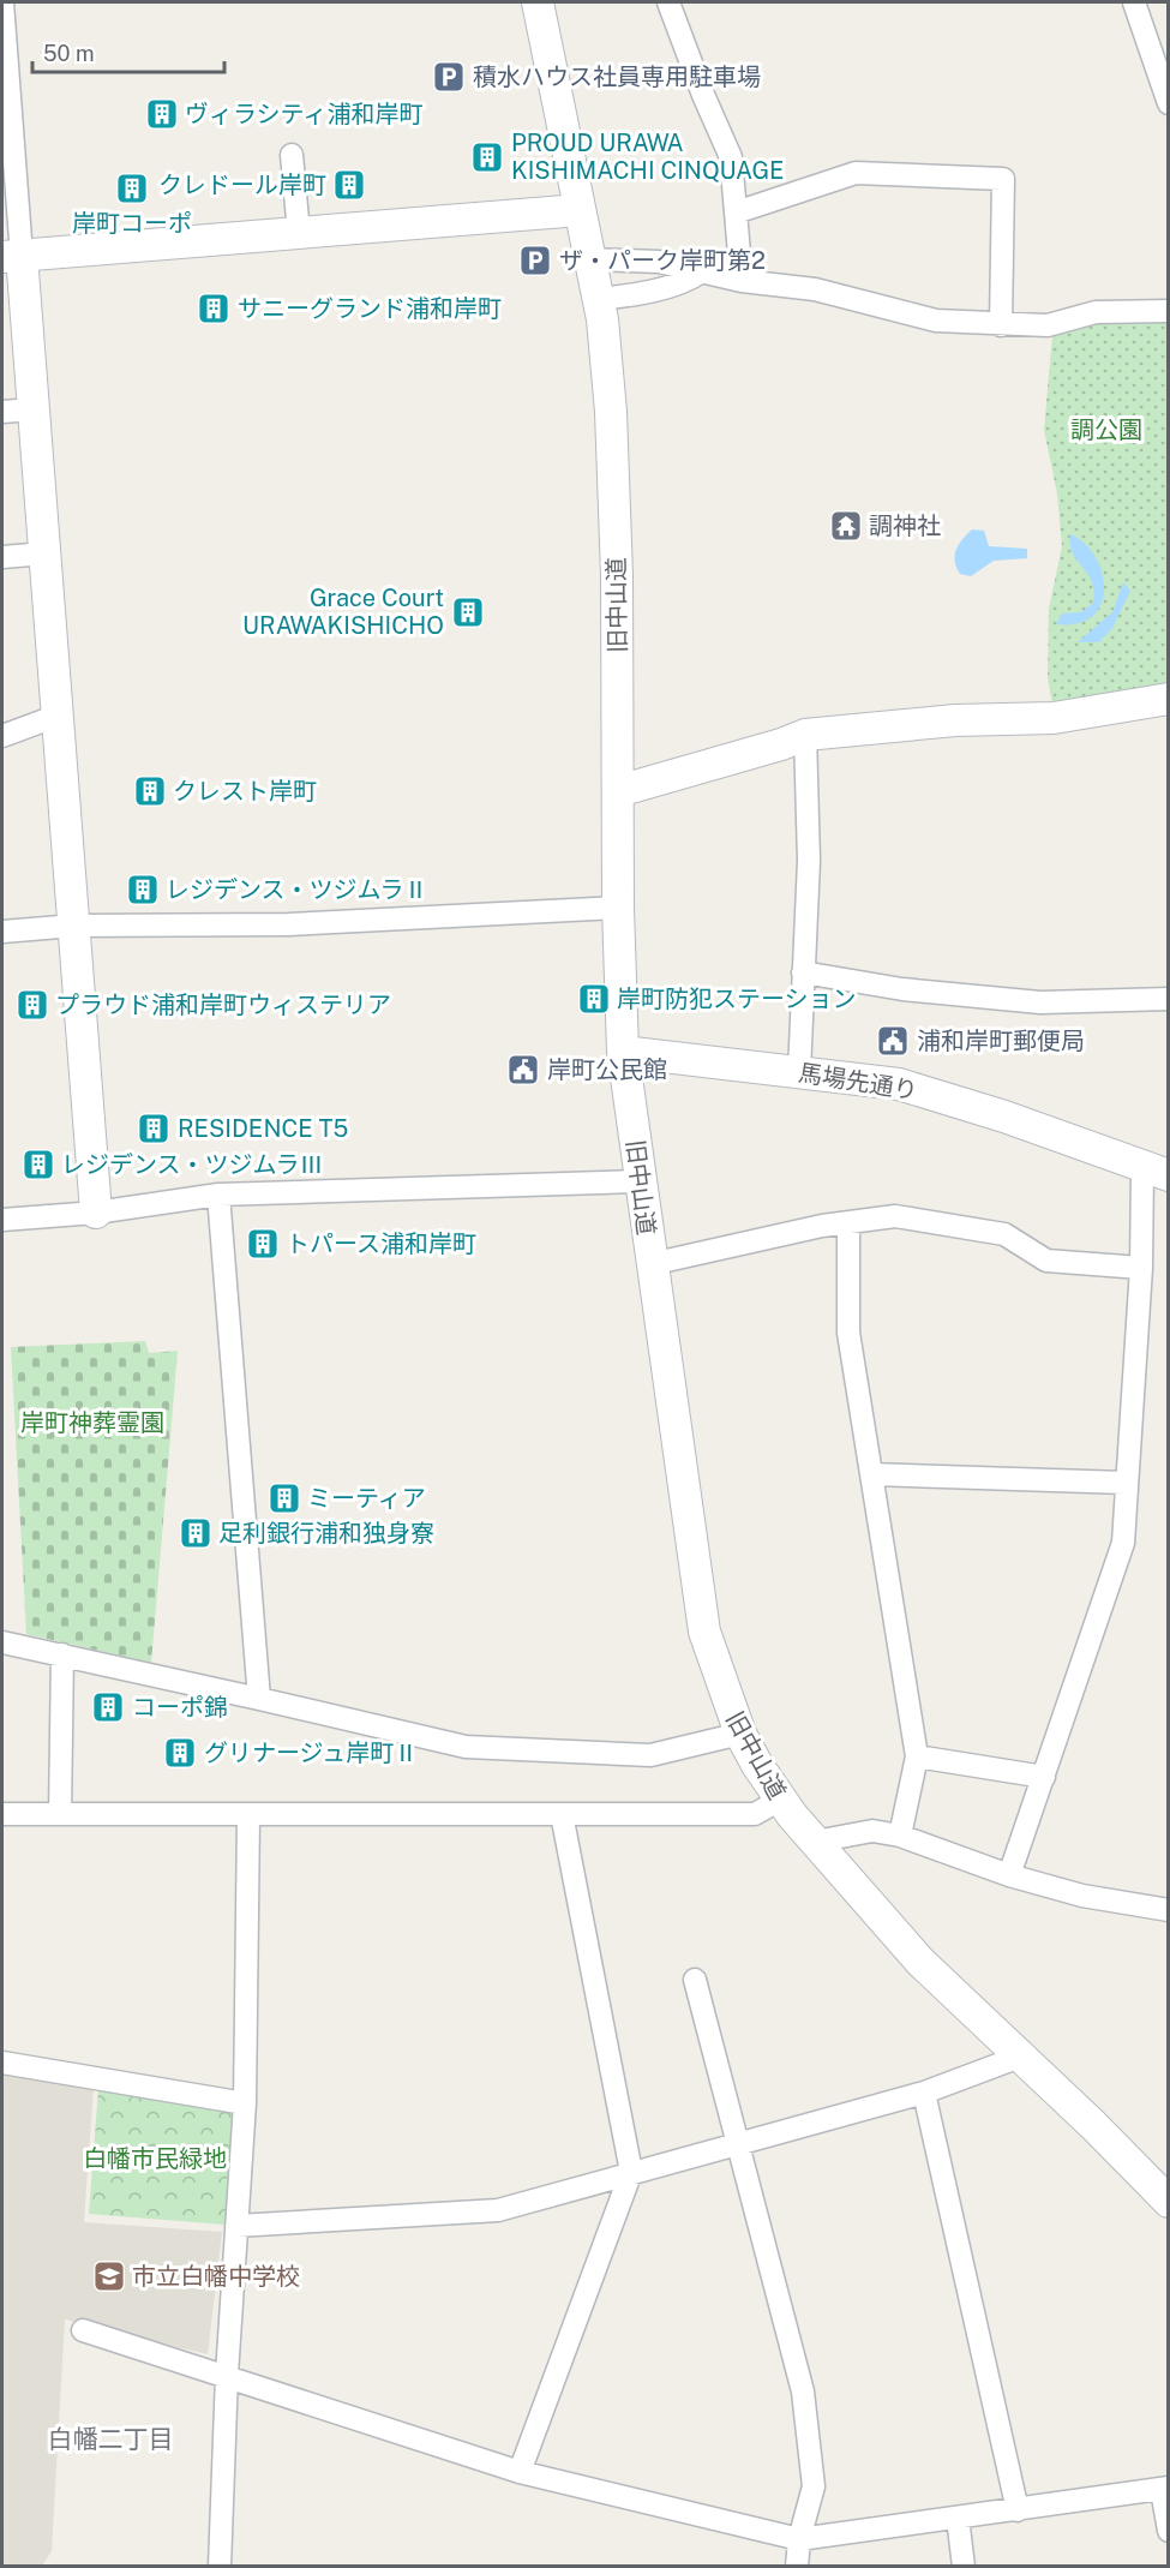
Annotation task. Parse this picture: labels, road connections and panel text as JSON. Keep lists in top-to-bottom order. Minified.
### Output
{"streets":{"street":["旧中山道","馬場先通り"]},"crossings":[["旧中山道","馬場先通り"]],"districts":["白幡二丁目"],"parks":["調公園","岸町神葬霊園","白幡市民緑地"],"places":{"parking":["積水ハウス社員専用駐車場","ザ・パーク岸町第2"],"building":["ヴィラシティ浦和岸町","PROUD URAWA KISHIMACHI CINQUAGE","クレドール岸町","岸町コーポ","サニーグランド浦和岸町","Grace Court URAWAKISHICHO","クレスト岸町","レジデンス・ツジムラⅡ","岸町防犯ステーション","プラウド浦和岸町ウィステリア","RESIDENCE T5","レジデンス・ツジムラⅢ","トパース浦和岸町","ミーティア","足利銀行浦和独身寮","コーポ錦","グリナージュ岸町Ⅱ"],"temple":["調神社"],"public building":["浦和岸町郵便局","岸町公民館"],"school or university":["市立白幡中学校"]},"scale_bar":"50 m"}
